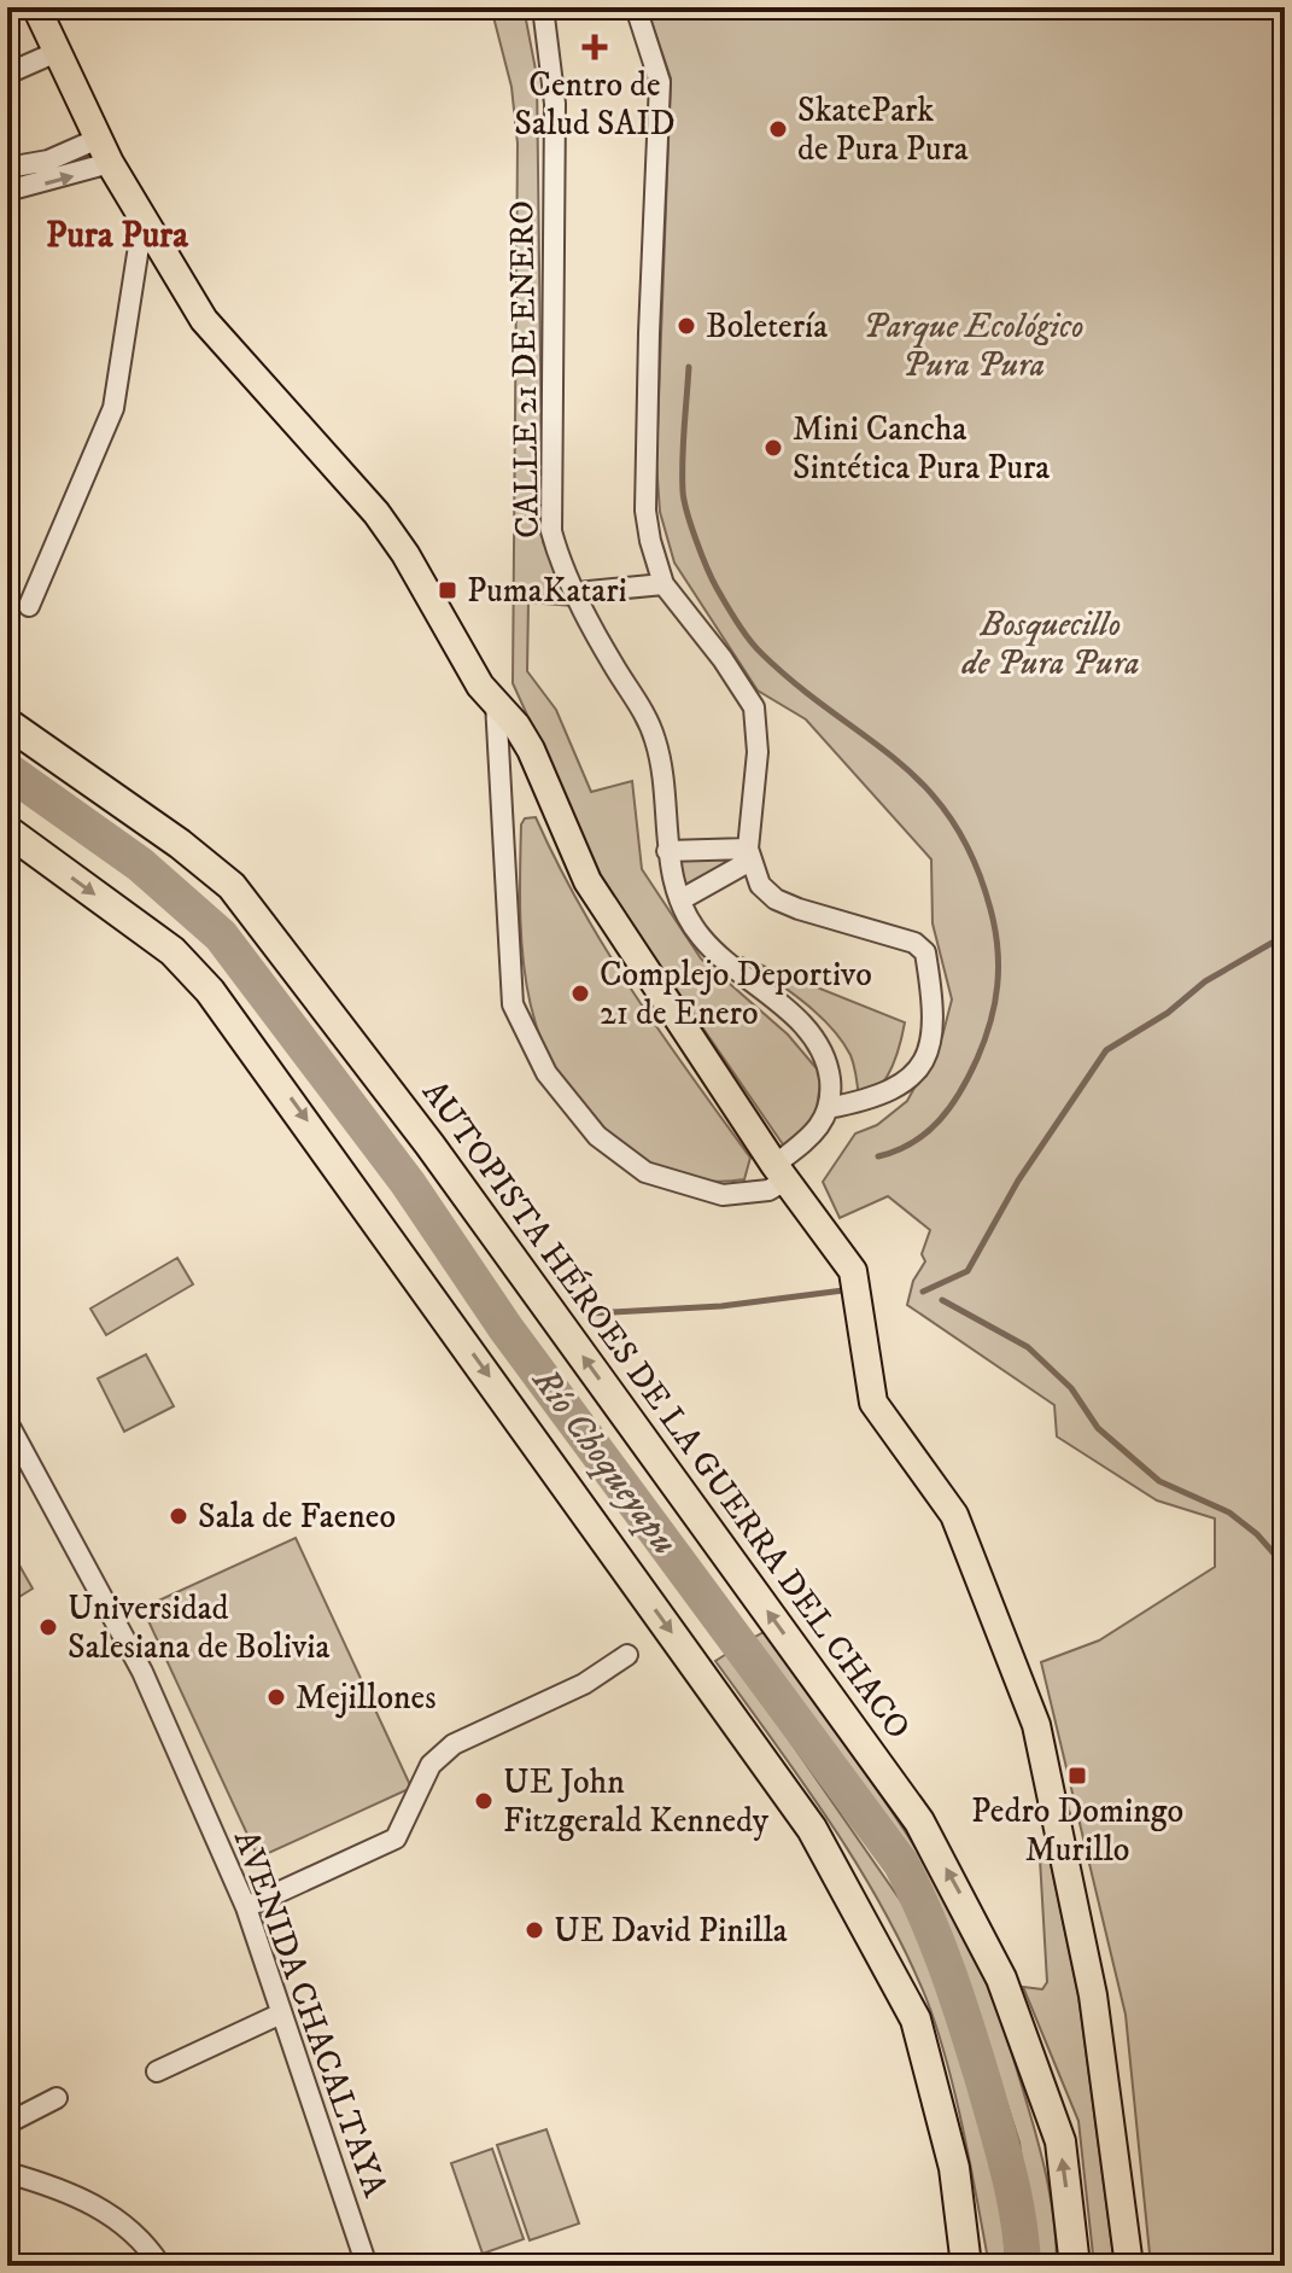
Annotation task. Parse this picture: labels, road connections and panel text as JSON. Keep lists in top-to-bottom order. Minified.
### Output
{"streets":{"highway":["AUTOPISTA HÉROES DE LA GUERRA DEL CHACO"],"street":["CALLE 21 DE ENERO","AVENIDA CHACALTAYA"]},"districts":["Pura Pura"],"water":["Río Choqueyapu"],"parks":["Parque Ecológico Pura Pura","Bosquecillo de Pura Pura"],"places":{"health":["Centro de Salud SAID"],"other":["SkatePark de Pura Pura","Boletería","Mini Cancha Sintética Pura Pura","Complejo Deportivo 21 de Enero","Sala de Faeneo","Universidad Salesiana de Bolivia","Mejillones","UE John Fitzgerald Kennedy","UE David Pinilla"],"transit":["PumaKatari","Pedro Domingo Murillo"]}}
